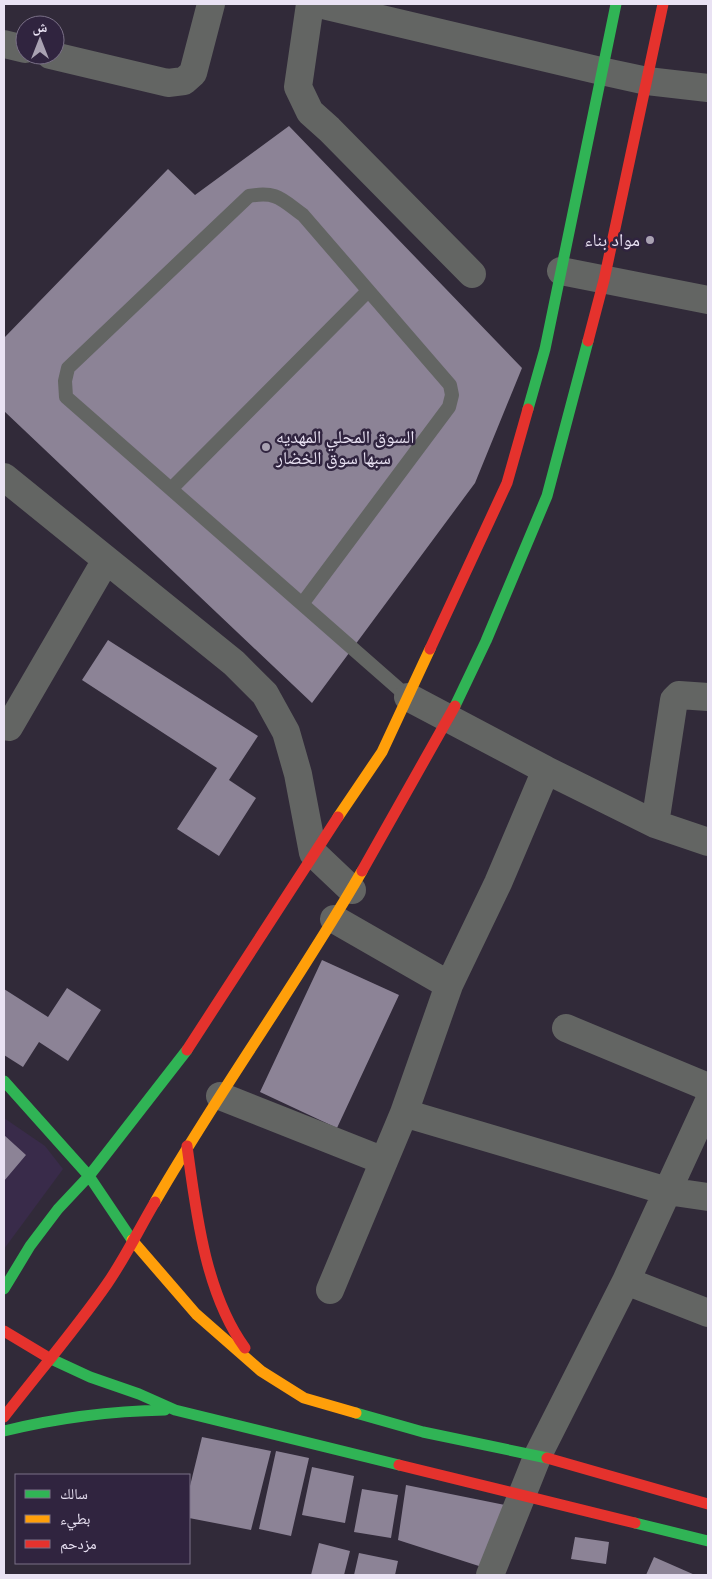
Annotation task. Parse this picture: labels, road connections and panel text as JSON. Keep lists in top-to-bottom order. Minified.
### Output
{"places":["مواد بناء","السوق المحلي المهديه سبها سوق الخضار"],"legend":["سالك","بطيء","مزدحم"],"north":"top"}
